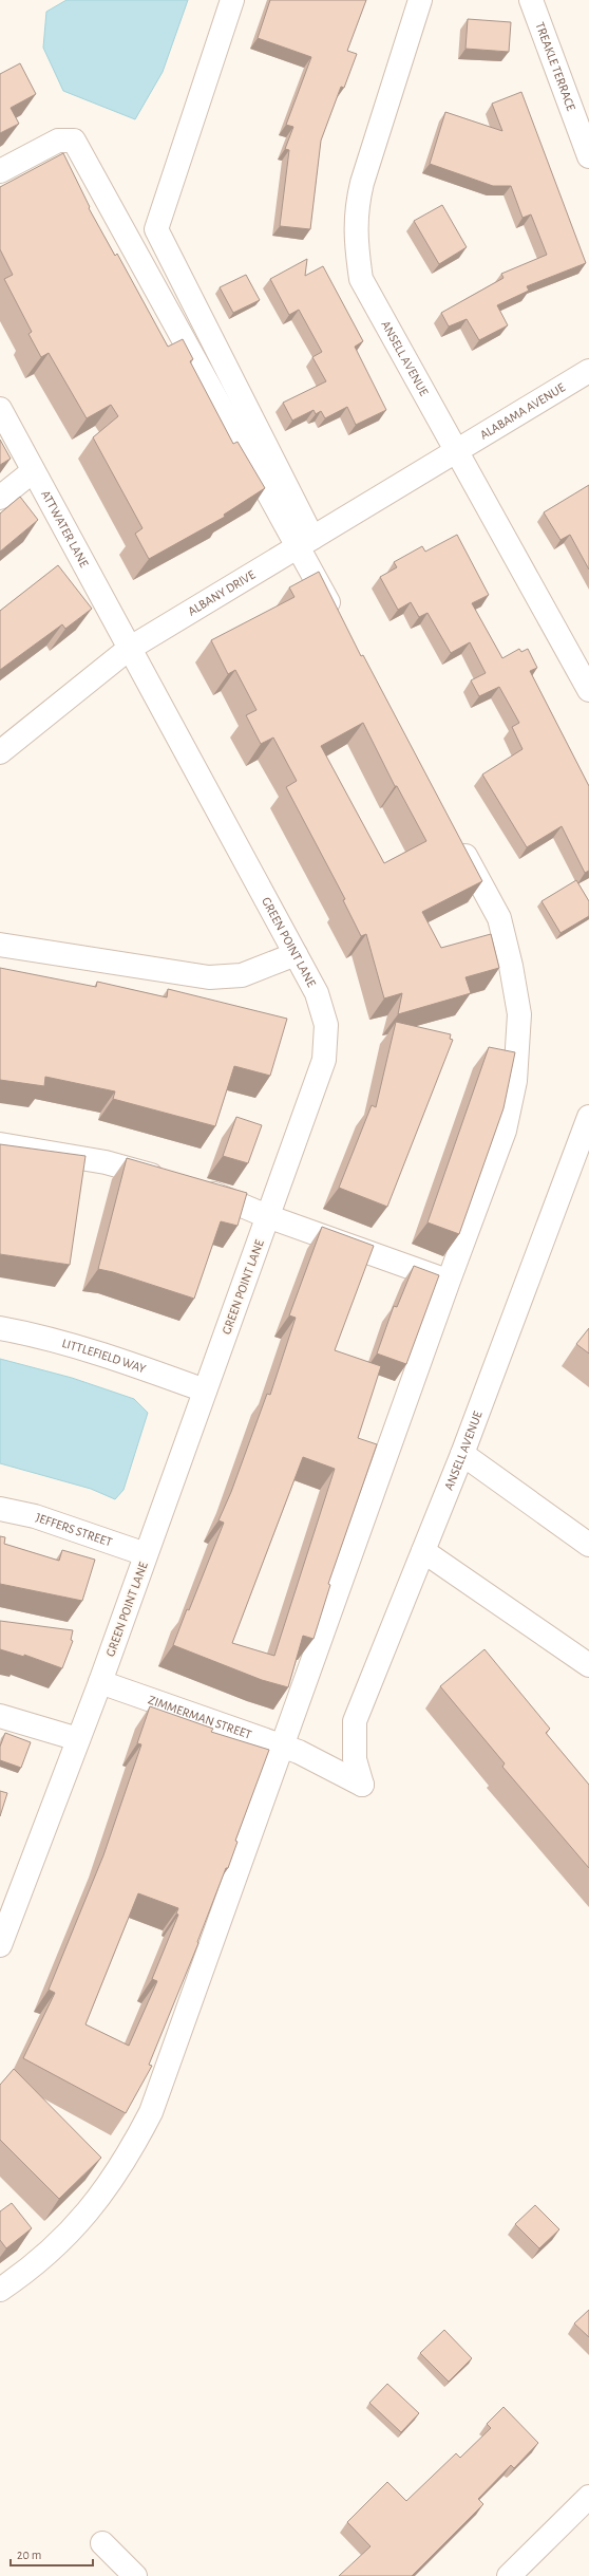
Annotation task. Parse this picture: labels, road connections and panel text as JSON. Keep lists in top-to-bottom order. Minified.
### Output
{"streets":{"street":["TREAKLE TERRACE","ANSELL AVENUE","ALABAMA AVENUE","ATTWATER LANE","ALBANY DRIVE","GREEN POINT LANE","LITTLEFIELD WAY","JEFFERS STREET","ZIMMERMAN STREET"]},"crossings":[["ANSELL AVENUE","ALABAMA AVENUE"],["ANSELL AVENUE","ALBANY DRIVE"],["ANSELL AVENUE","ZIMMERMAN STREET"],["ALABAMA AVENUE","ALBANY DRIVE"],["ATTWATER LANE","ALBANY DRIVE"],["ATTWATER LANE","GREEN POINT LANE"],["ALBANY DRIVE","GREEN POINT LANE"],["GREEN POINT LANE","LITTLEFIELD WAY"],["GREEN POINT LANE","JEFFERS STREET"],["GREEN POINT LANE","ZIMMERMAN STREET"]],"scale_bar":"20 m"}
